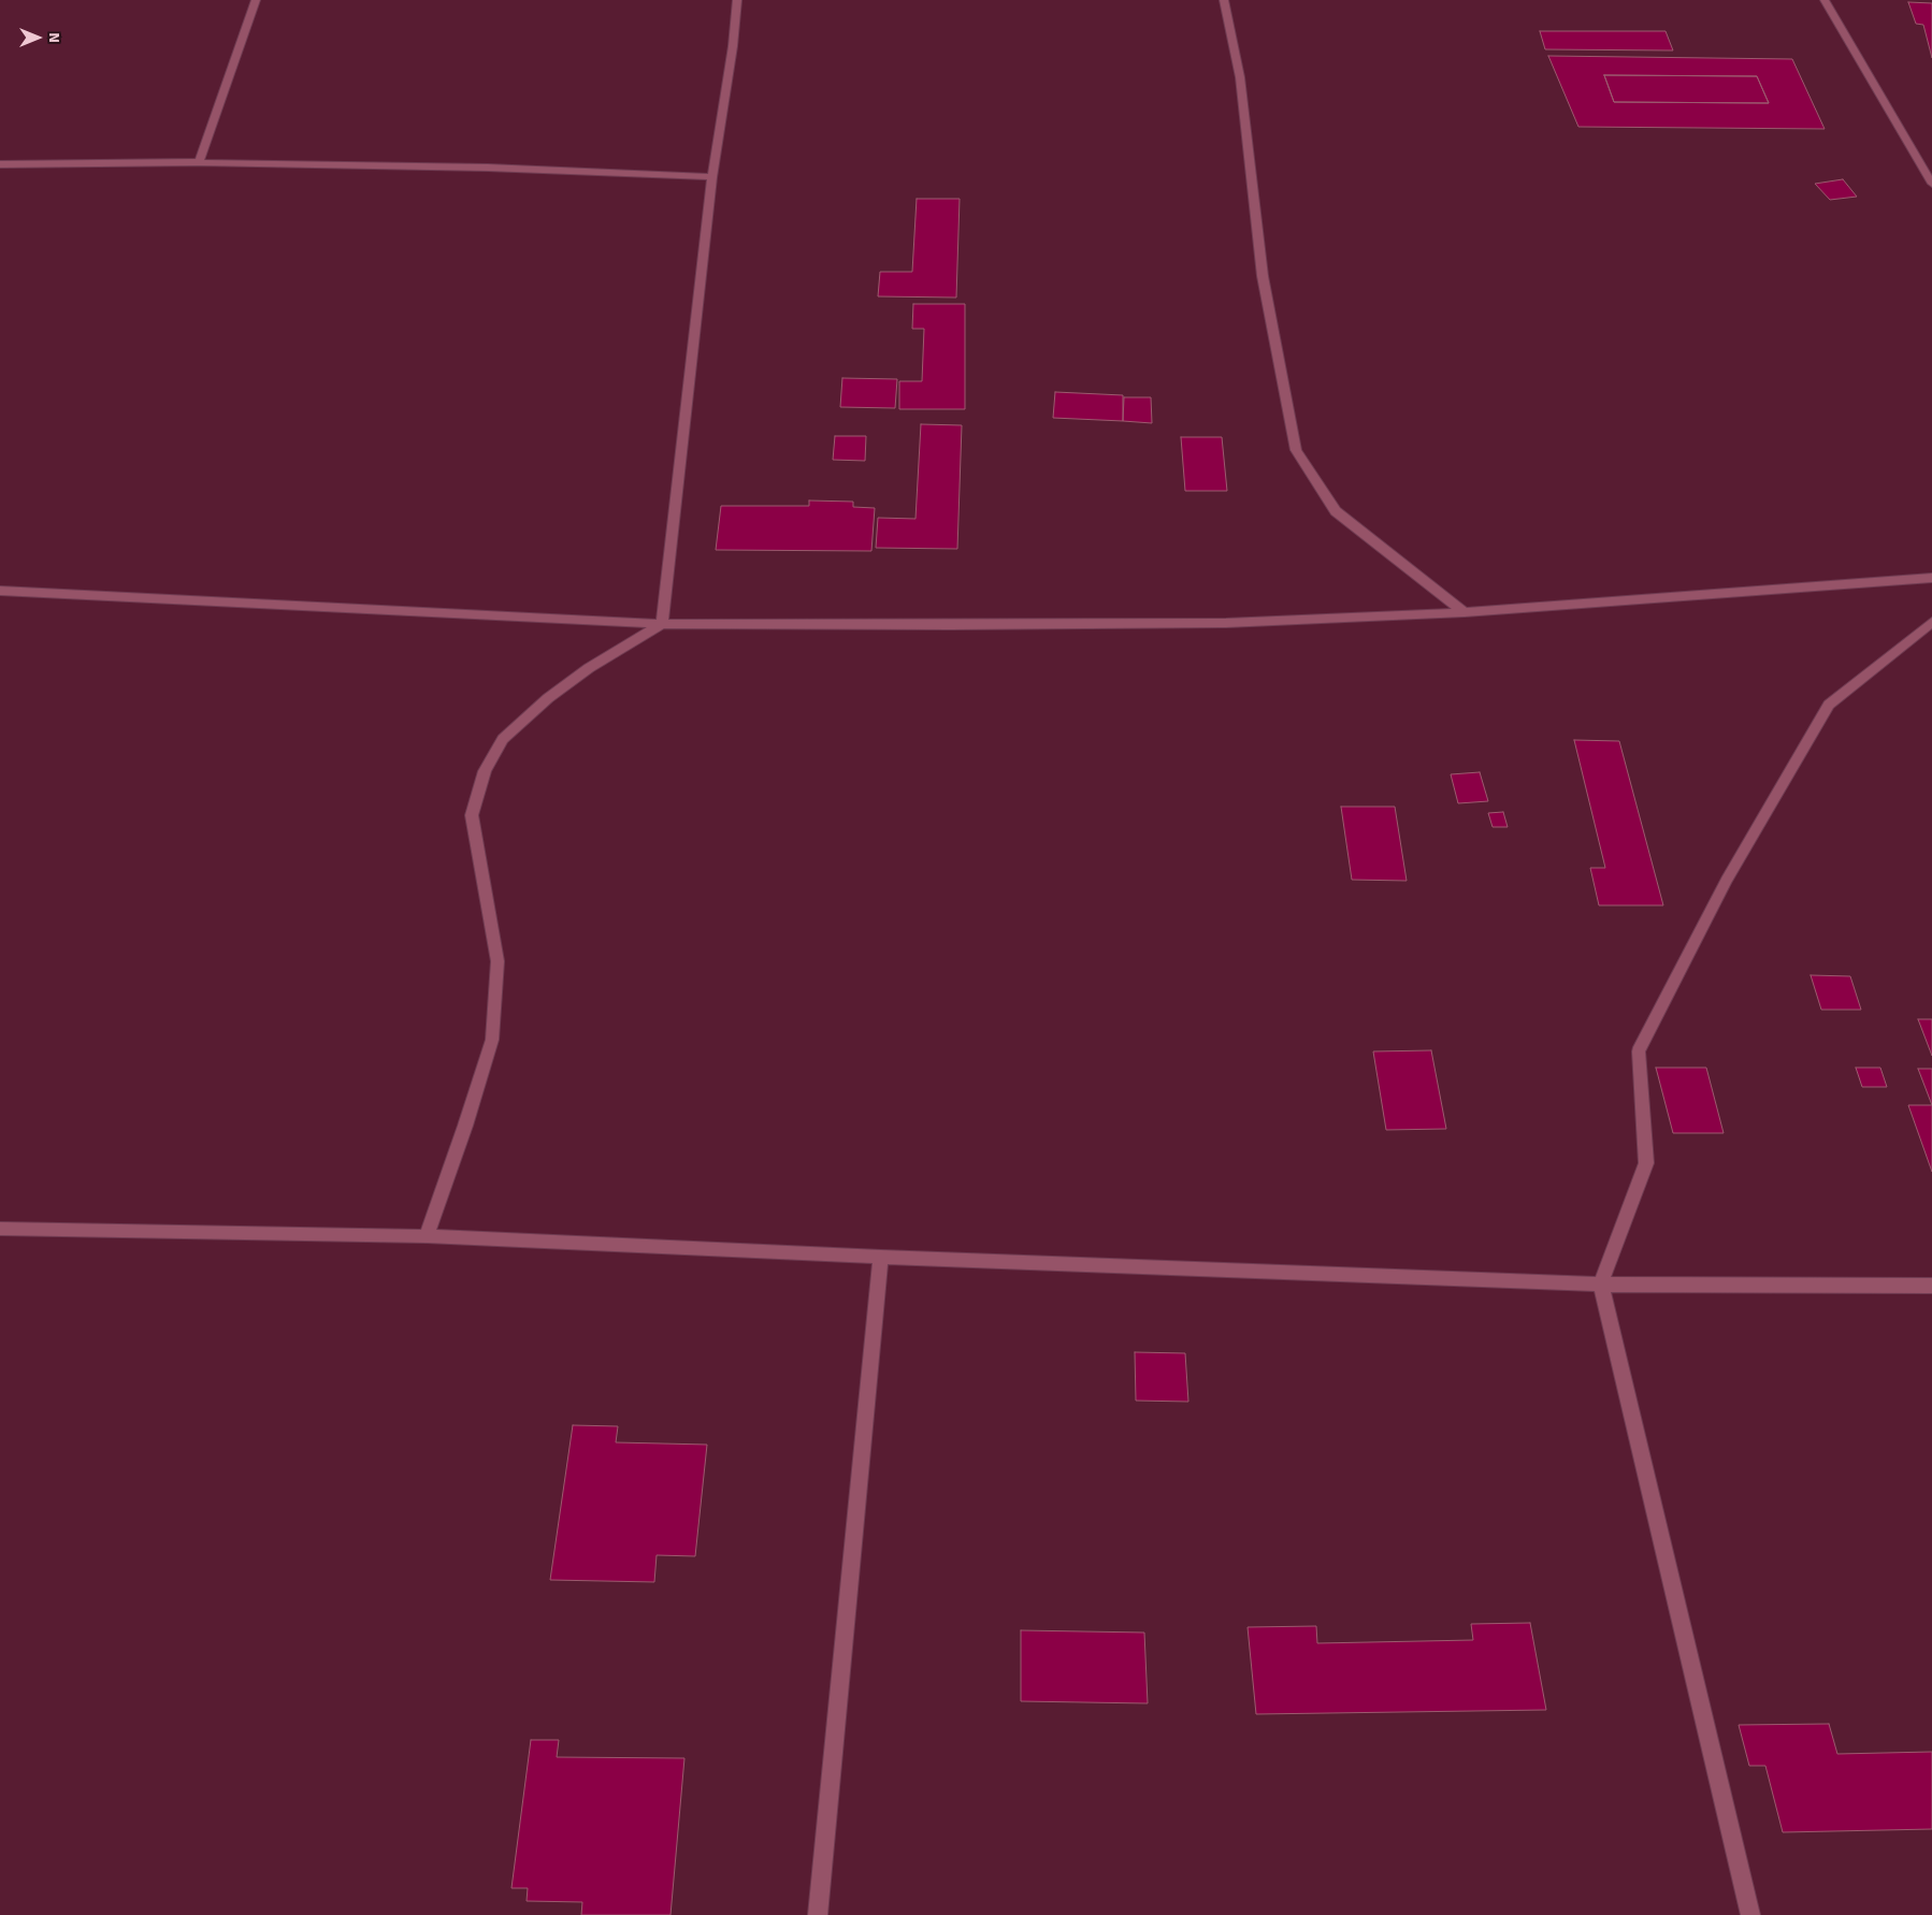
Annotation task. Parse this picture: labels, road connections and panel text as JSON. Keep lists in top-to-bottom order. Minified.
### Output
{"north":"right"}
